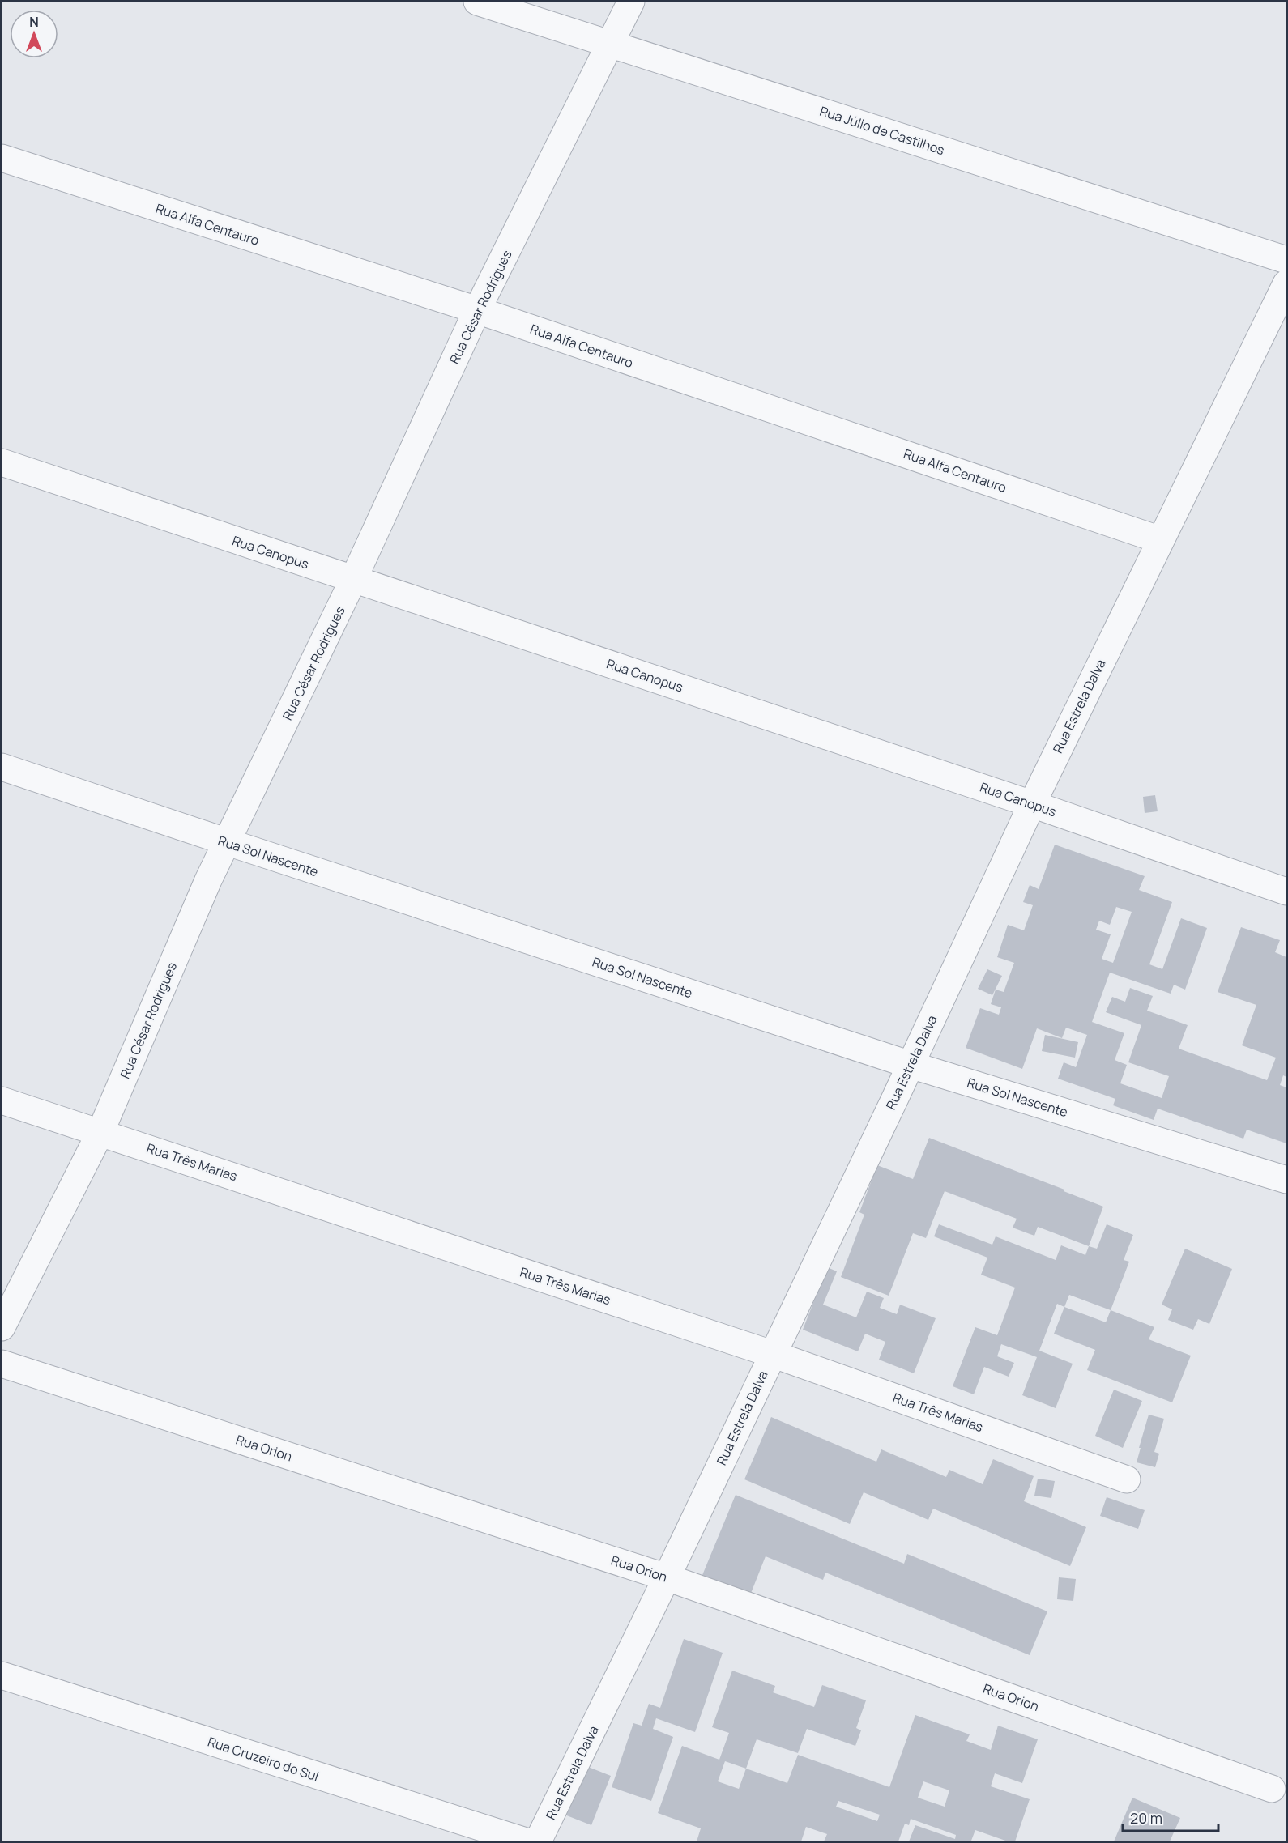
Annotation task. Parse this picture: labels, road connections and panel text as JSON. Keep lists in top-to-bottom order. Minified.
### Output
{"streets":{"street":["Rua Júlio de Castilhos","Rua Alfa Centauro","Rua César Rodrigues","Rua Canopus","Rua Estrela Dalva","Rua Sol Nascente","Rua Três Marias","Rua Orion","Rua Cruzeiro do Sul"]},"crossings":[["Rua Júlio de Castilhos","Rua César Rodrigues"],["Rua Alfa Centauro","Rua César Rodrigues"],["Rua Alfa Centauro","Rua Estrela Dalva"],["Rua César Rodrigues","Rua Canopus"],["Rua César Rodrigues","Rua Sol Nascente"],["Rua César Rodrigues","Rua Três Marias"],["Rua Canopus","Rua Estrela Dalva"],["Rua Estrela Dalva","Rua Sol Nascente"],["Rua Estrela Dalva","Rua Três Marias"],["Rua Estrela Dalva","Rua Orion"]],"scale_bar":"20 m","north":"top"}
